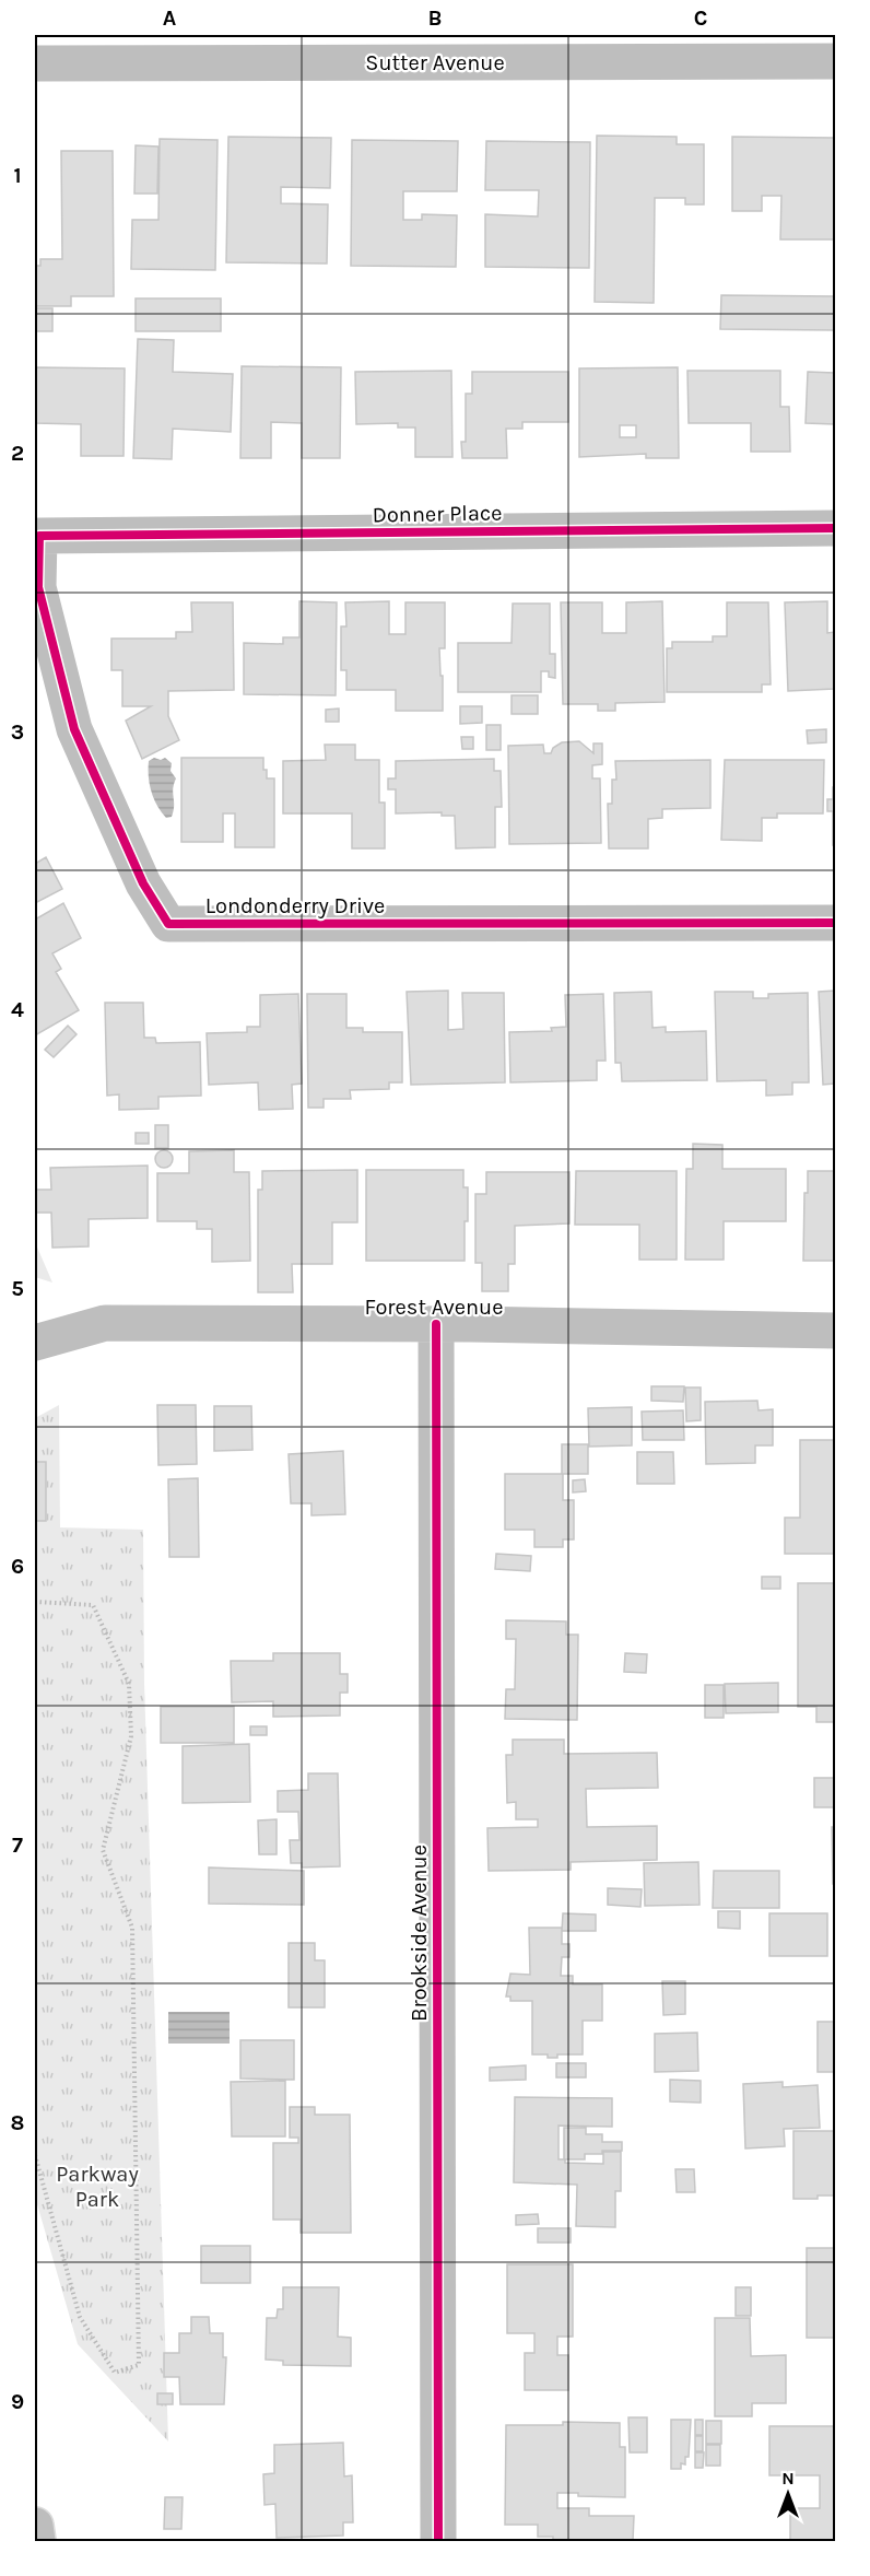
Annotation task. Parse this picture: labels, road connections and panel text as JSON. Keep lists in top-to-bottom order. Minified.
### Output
{"streets":{"street":["Sutter Avenue","Donner Place","Londonderry Drive","Forest Avenue","Brookside Avenue"]},"crossings":[["Donner Place","Londonderry Drive"],["Forest Avenue","Brookside Avenue"]],"parks":["Parkway Park"],"north":"top","grid":{"columns":["A","B","C"],"rows":["1","2","3","4","5","6","7","8","9"]}}
